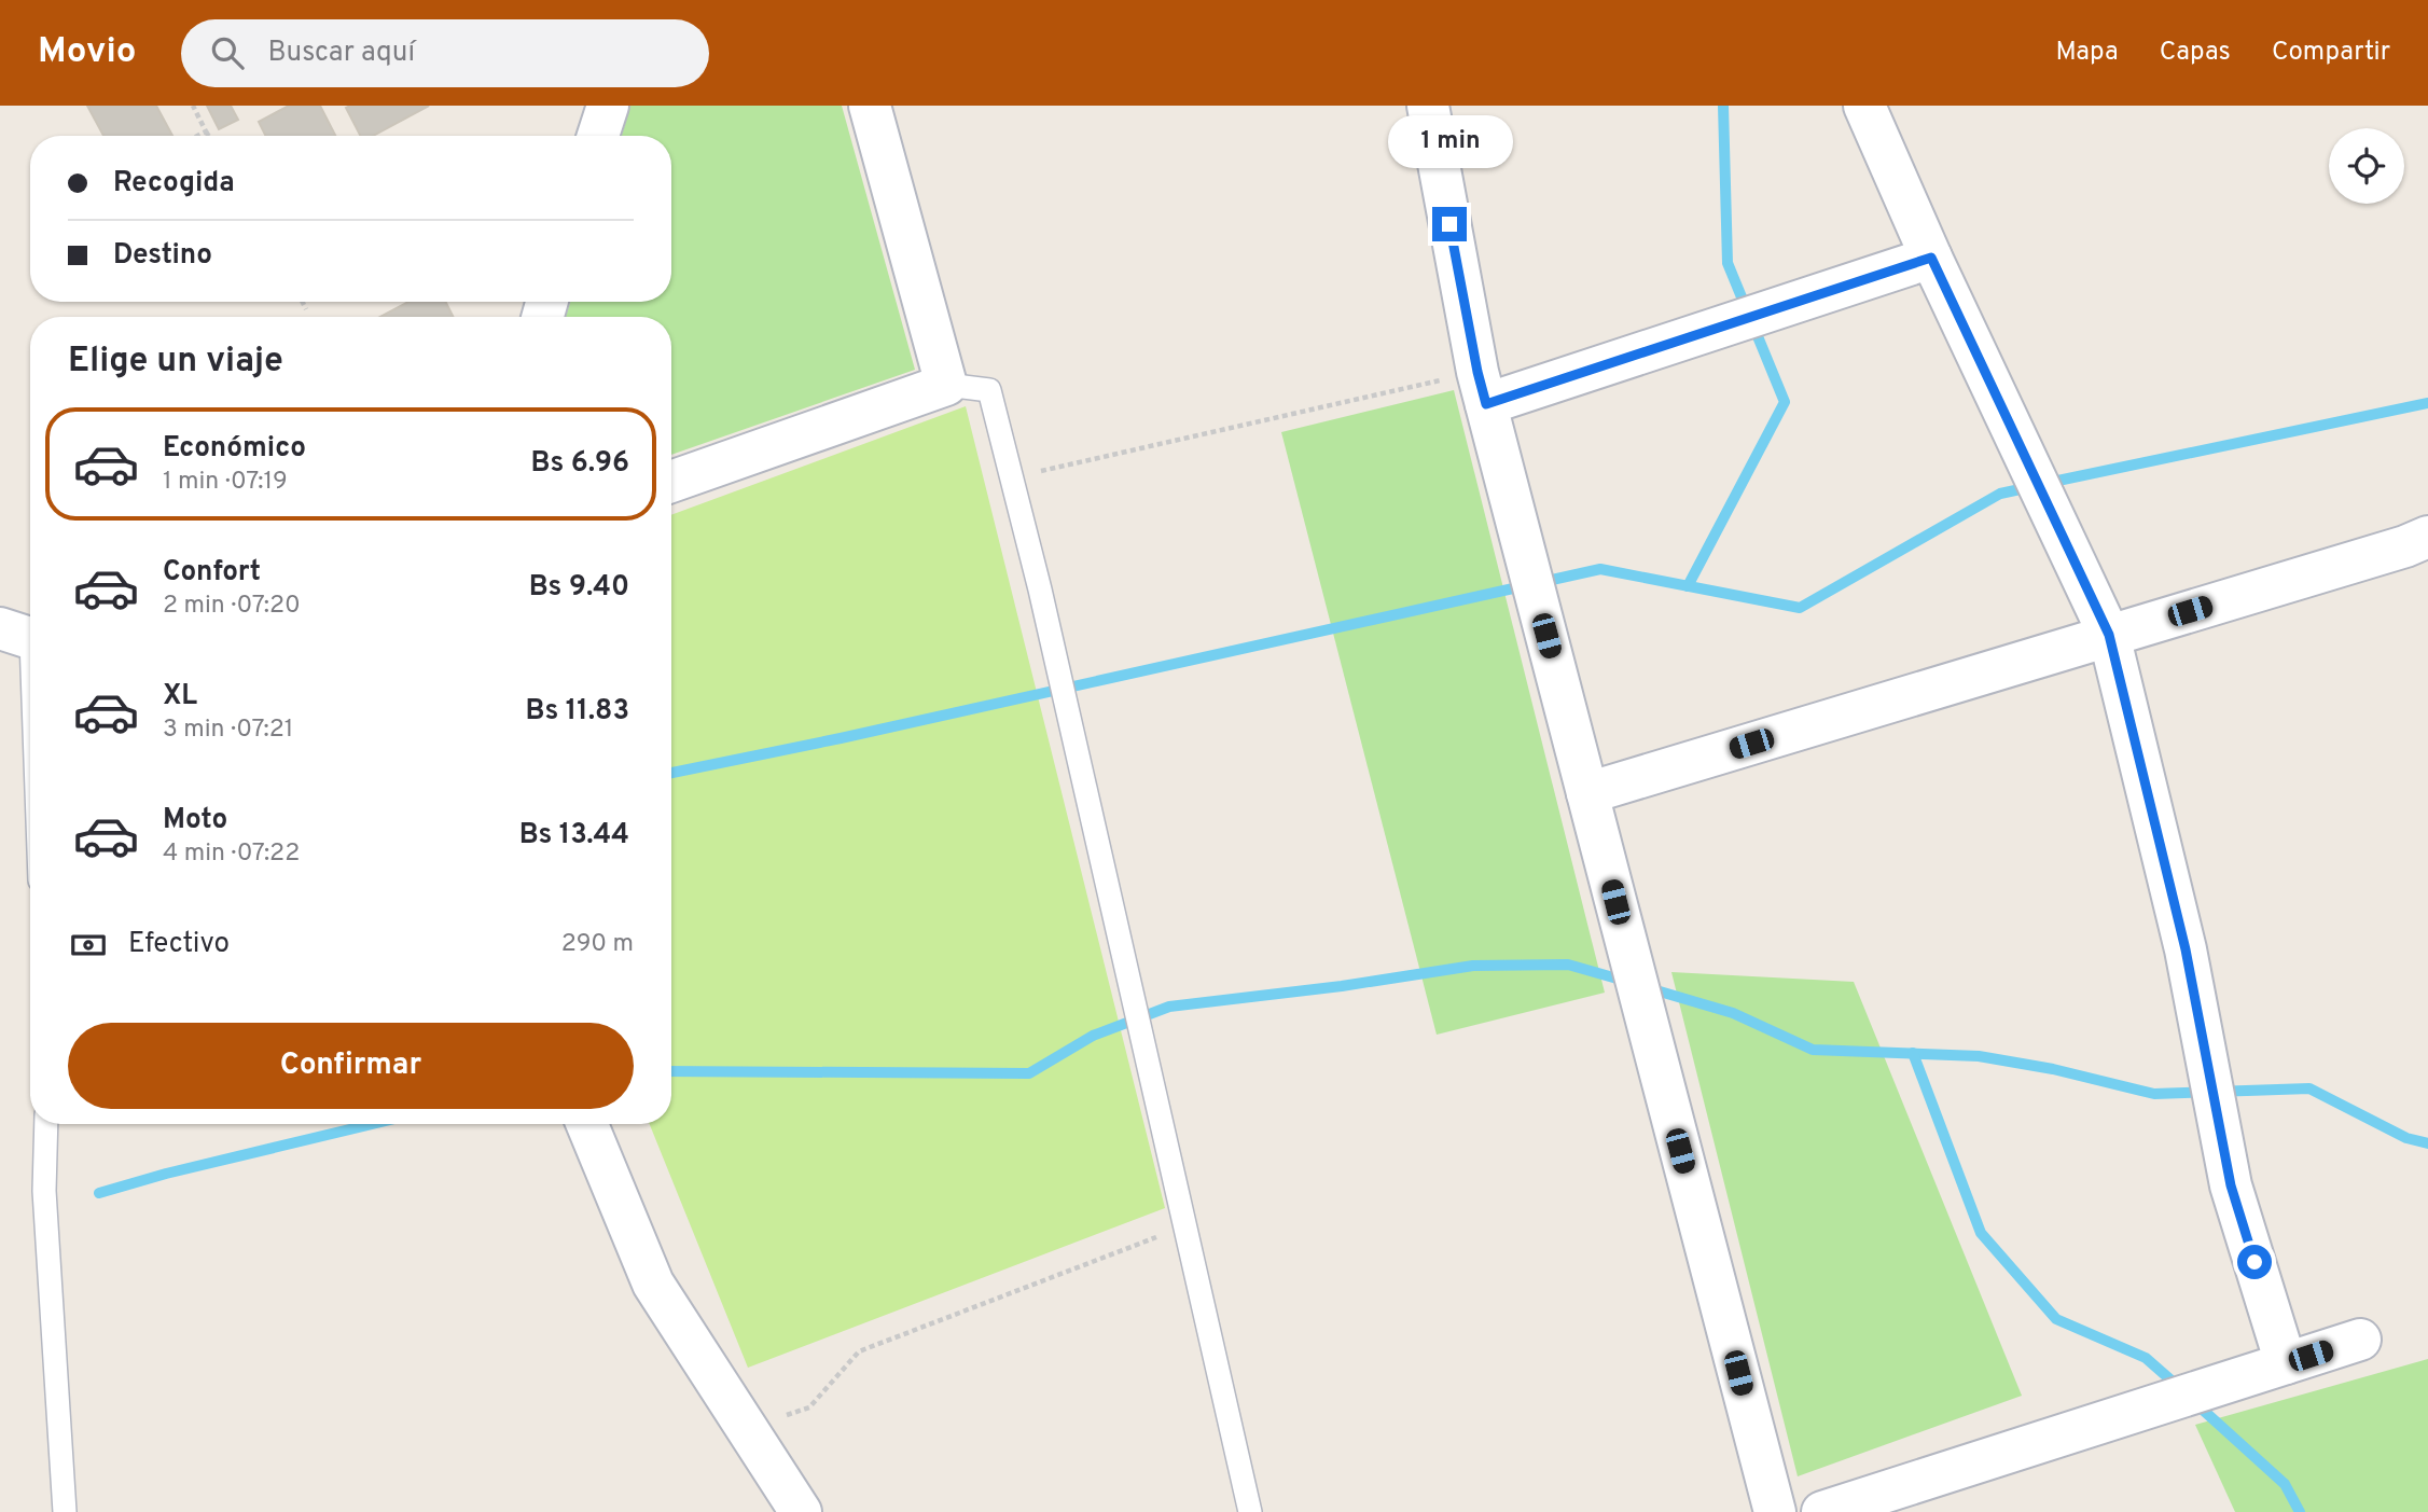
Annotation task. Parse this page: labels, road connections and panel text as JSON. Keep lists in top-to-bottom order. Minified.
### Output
{"page":{"header":"Movio","search":"Buscar aquí","nav":["Mapa","Capas","Compartir"],"bubble":"1 min","banner":["Recogida","Destino"],"heading":"Elige un viaje","list":[{"name":"Económico","note":"1 min · 07:19","value":"Bs 6.96"},{"name":"Confort","note":"2 min · 07:20","value":"Bs 9.40"},{"name":"XL","note":"3 min · 07:21","value":"Bs 11.83"},{"name":"Moto","note":"4 min · 07:22","value":"Bs 13.44"}],"pay":["Efectivo","290 m"],"buttons":"Confirmar"}}
